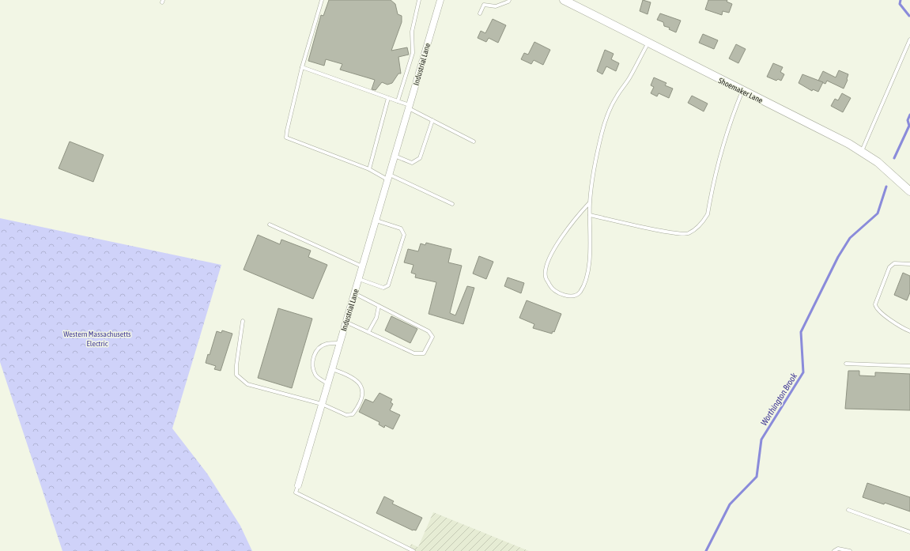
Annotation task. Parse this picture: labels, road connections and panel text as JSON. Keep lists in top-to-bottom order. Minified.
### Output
{"streets":{"street":["Industrial Lane","Shoemaker Lane"]},"water":["Worthington Brook"],"parks":["Western Massachusetts Electric"]}
